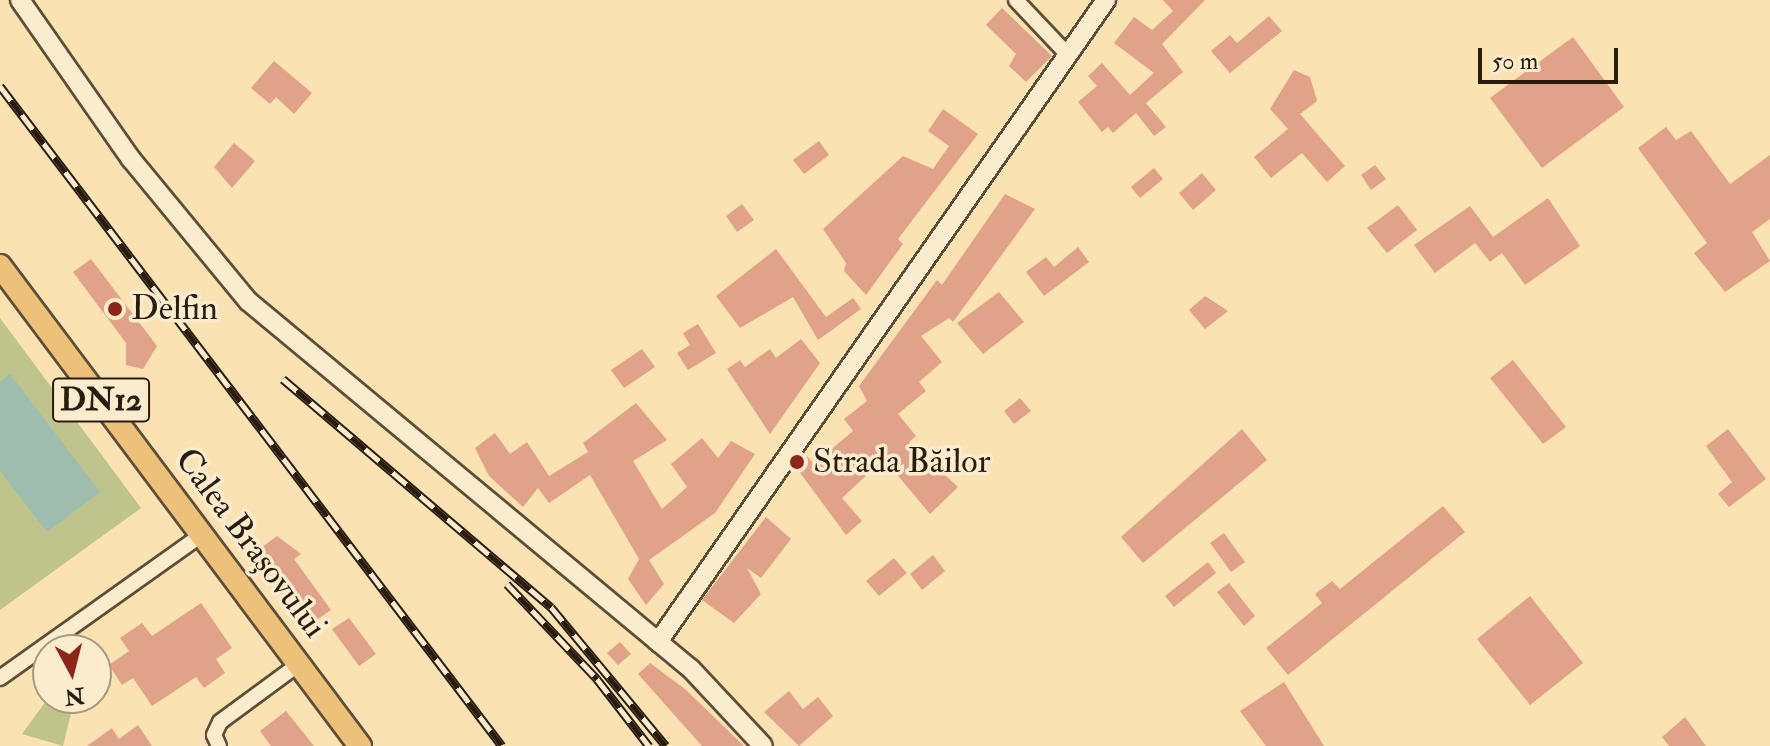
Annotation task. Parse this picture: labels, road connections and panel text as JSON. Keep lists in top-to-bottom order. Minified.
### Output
{"streets":{"main road":["DN12","Calea Brașovului"]},"places":["Delfin","Strada Băilor"],"scale_bar":"50 m","north":"bottom"}
